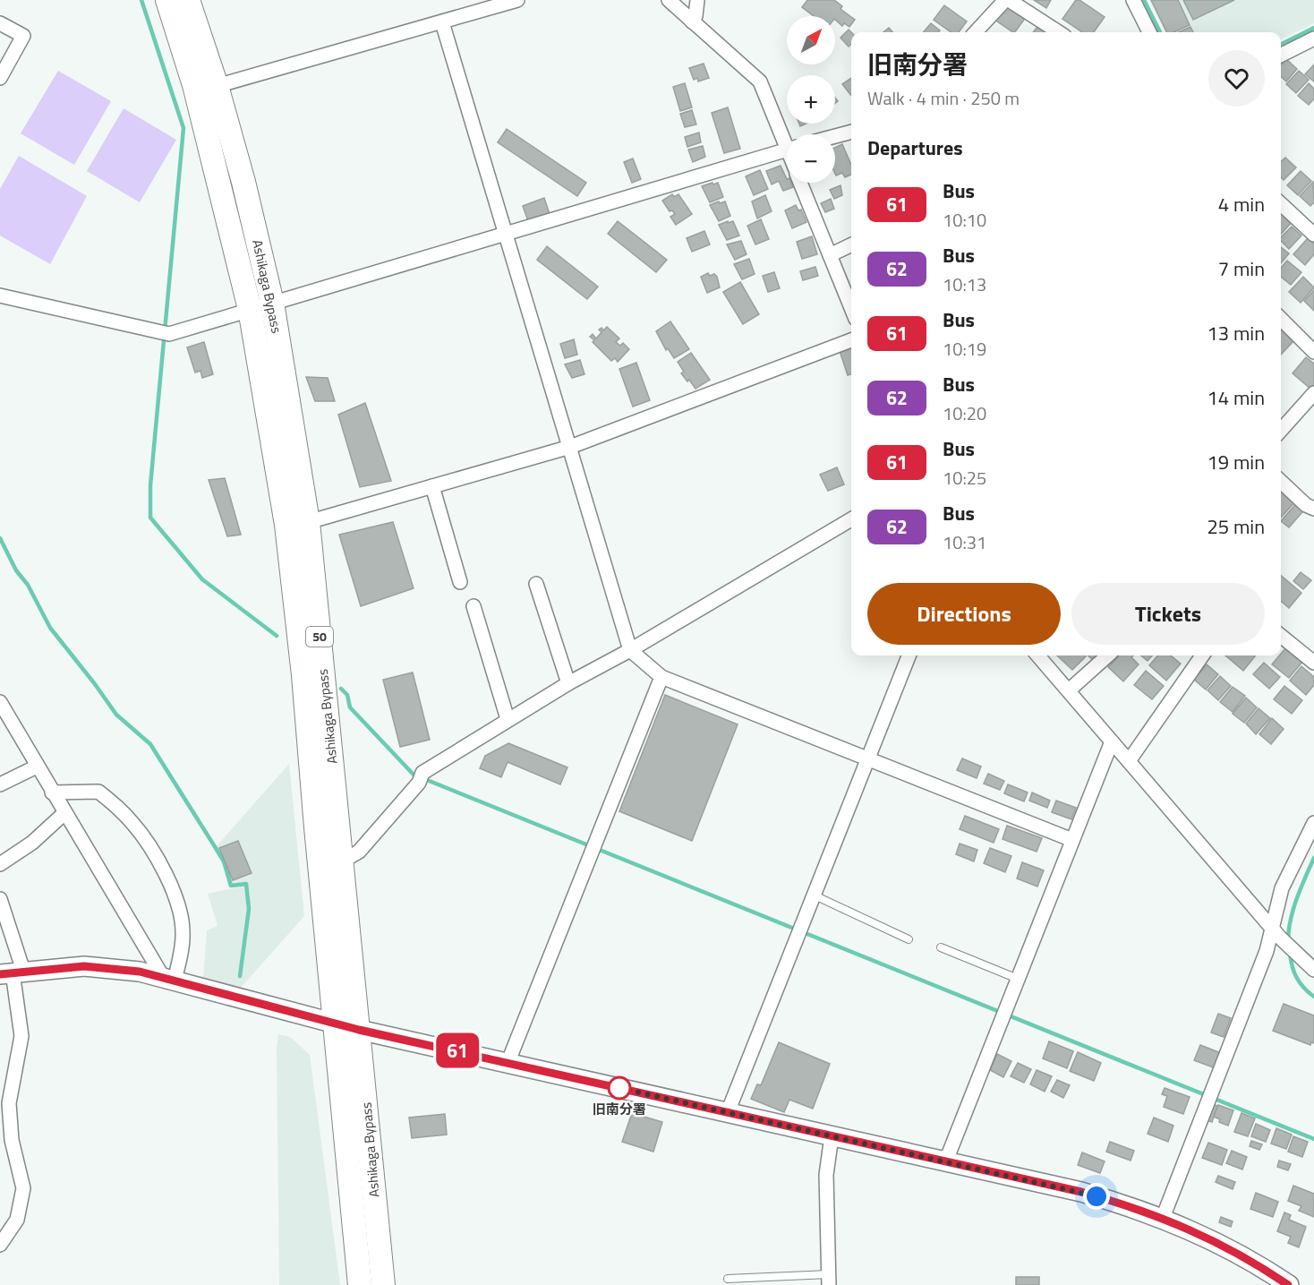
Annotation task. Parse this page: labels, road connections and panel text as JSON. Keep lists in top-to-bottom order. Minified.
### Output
{"streets":{"highway":["Ashikaga Bypass","50"]},"places":["旧南分署"],"lines":["bus line 61"],"north":"top right","page":{"on_map":"61","map_buttons":["+","−"],"heading":[["旧南分署","Walk · 4 min · 250 m"],"Departures"],"list":[{"mark":"61","name":"Bus","note":"10:10","value":"4 min"},{"mark":"62","name":"Bus","note":"10:13","value":"7 min"},{"mark":"61","name":"Bus","note":"10:19","value":"13 min"},{"mark":"62","name":"Bus","note":"10:20","value":"14 min"},{"mark":"61","name":"Bus","note":"10:25","value":"19 min"},{"mark":"62","name":"Bus","note":"10:31","value":"25 min"}],"buttons":["Directions","Tickets"]}}
